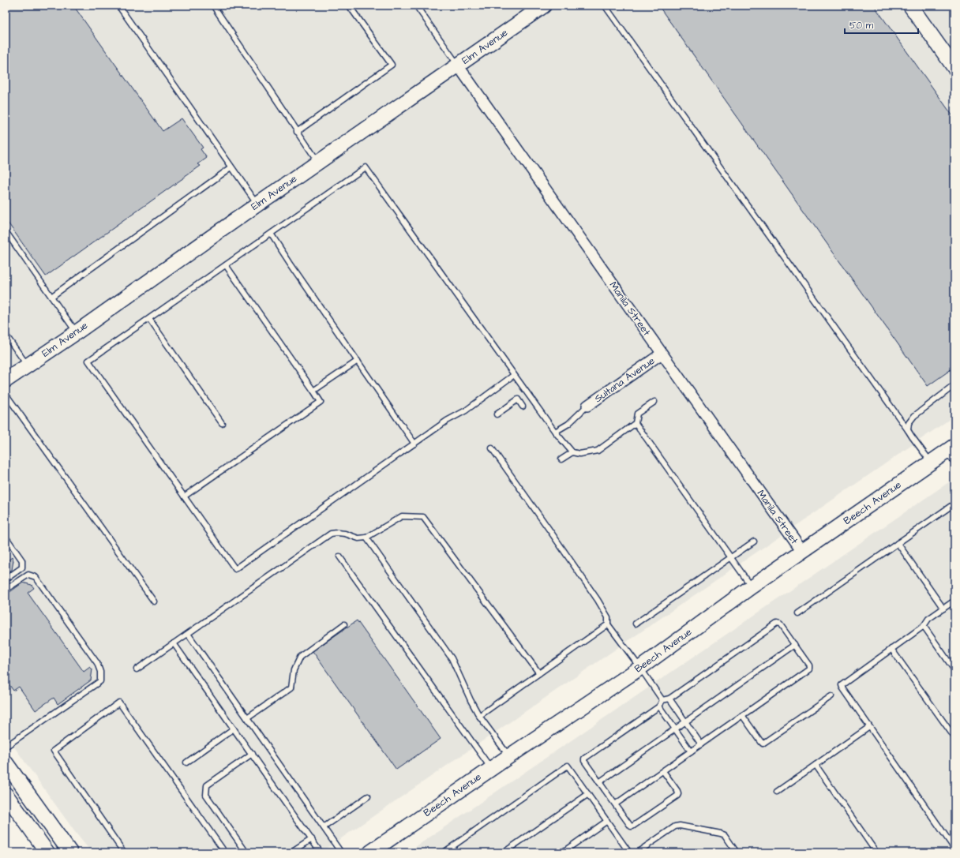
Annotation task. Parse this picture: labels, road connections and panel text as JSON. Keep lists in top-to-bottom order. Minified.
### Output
{"streets":{"main road":["Elm Avenue","Beech Avenue"],"street":["Manila Street","Sultana Avenue"]},"crossings":[["Elm Avenue","Manila Street"],["Manila Street","Sultana Avenue"],["Manila Street","Beech Avenue"]],"scale_bar":"50 m"}
